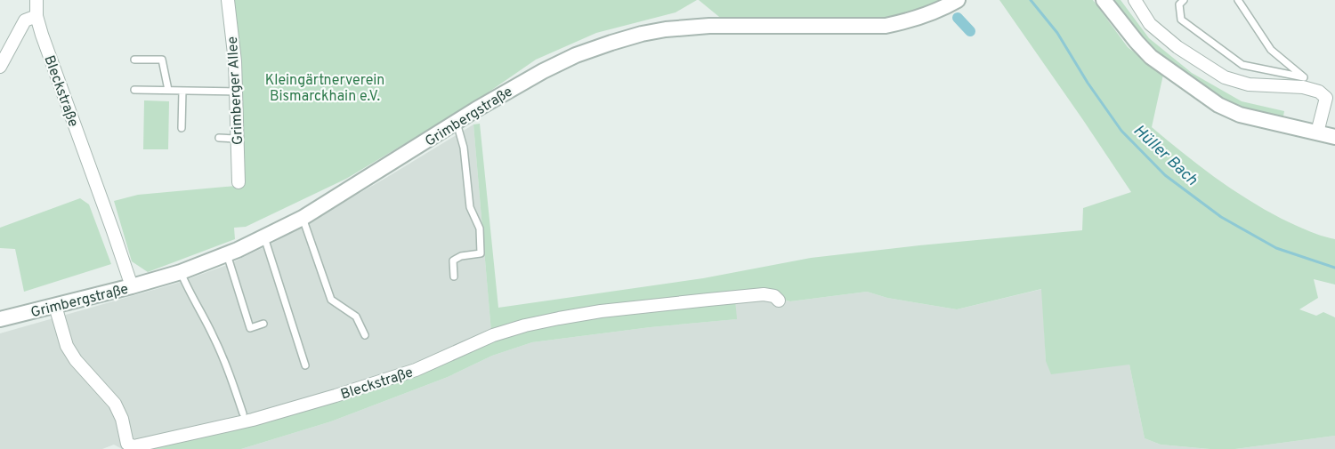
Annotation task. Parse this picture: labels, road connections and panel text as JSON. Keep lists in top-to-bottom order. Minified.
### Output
{"streets":{"street":["Bleckstraße","Grimberger Allee","Grimbergstraße"]},"crossings":[["Bleckstraße","Grimbergstraße"]],"water":["Hüller Bach"],"parks":["Kleingärtnerverein Bismarckhain e.V."]}
